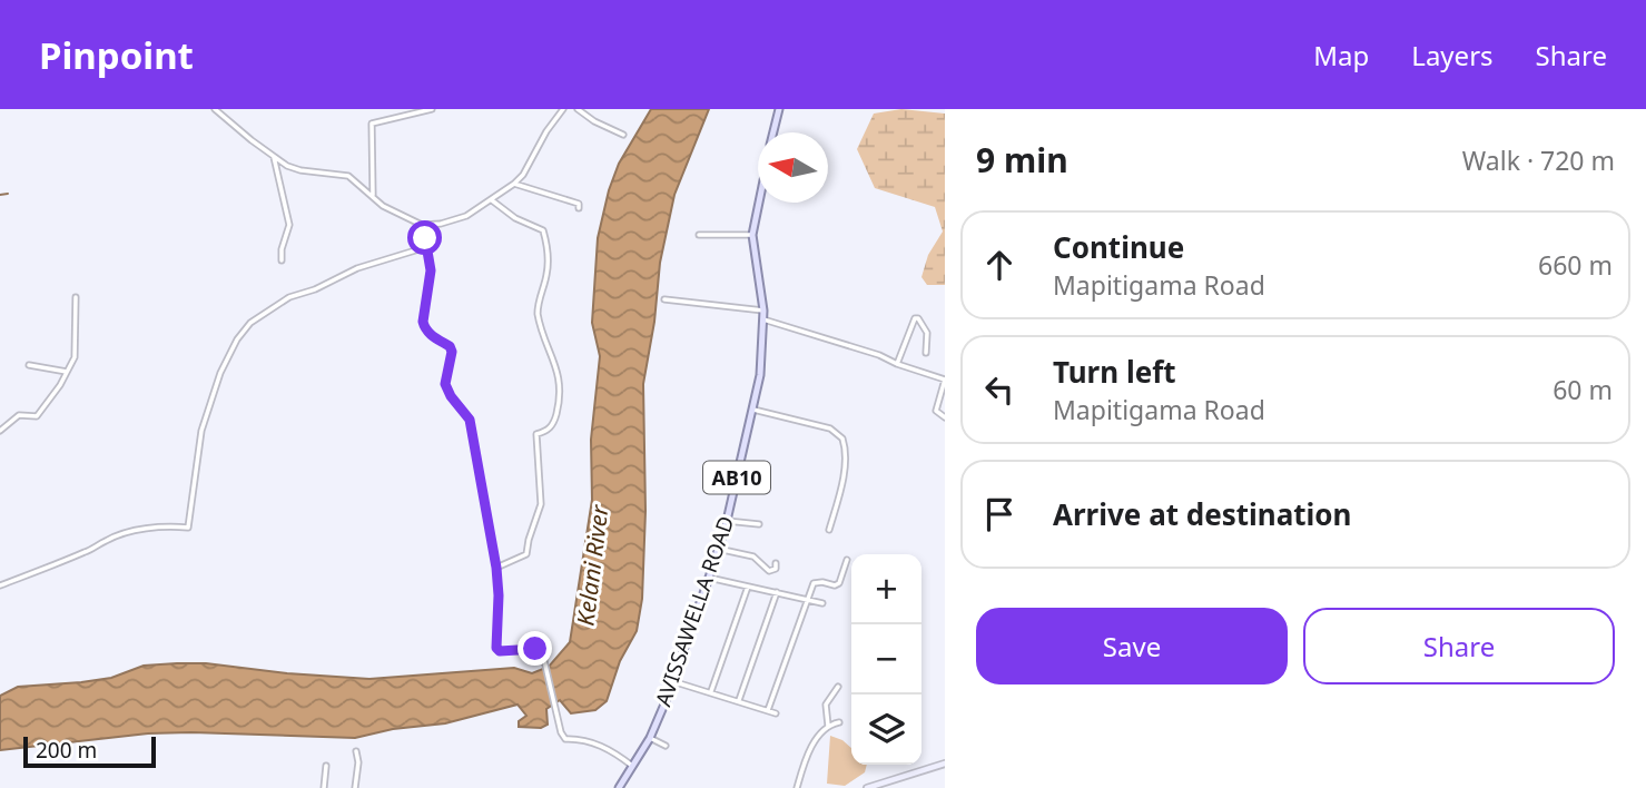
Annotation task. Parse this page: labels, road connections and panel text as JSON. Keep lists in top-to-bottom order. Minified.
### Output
{"streets":{"main road":["AB10","AVISSAWELLA ROAD"]},"water":["Kelani River"],"scale_bar":"200 m","north":"left","page":{"header":"Pinpoint","nav":["Map","Layers","Share"],"heading":["9 min","Walk · 720 m"],"list":[["Continue","Mapitigama Road","660 m"],["Turn left","Mapitigama Road","60 m"],"Arrive at destination"],"map_buttons":["+","−"],"buttons":["Save","Share"],"scale":"200 m"}}
